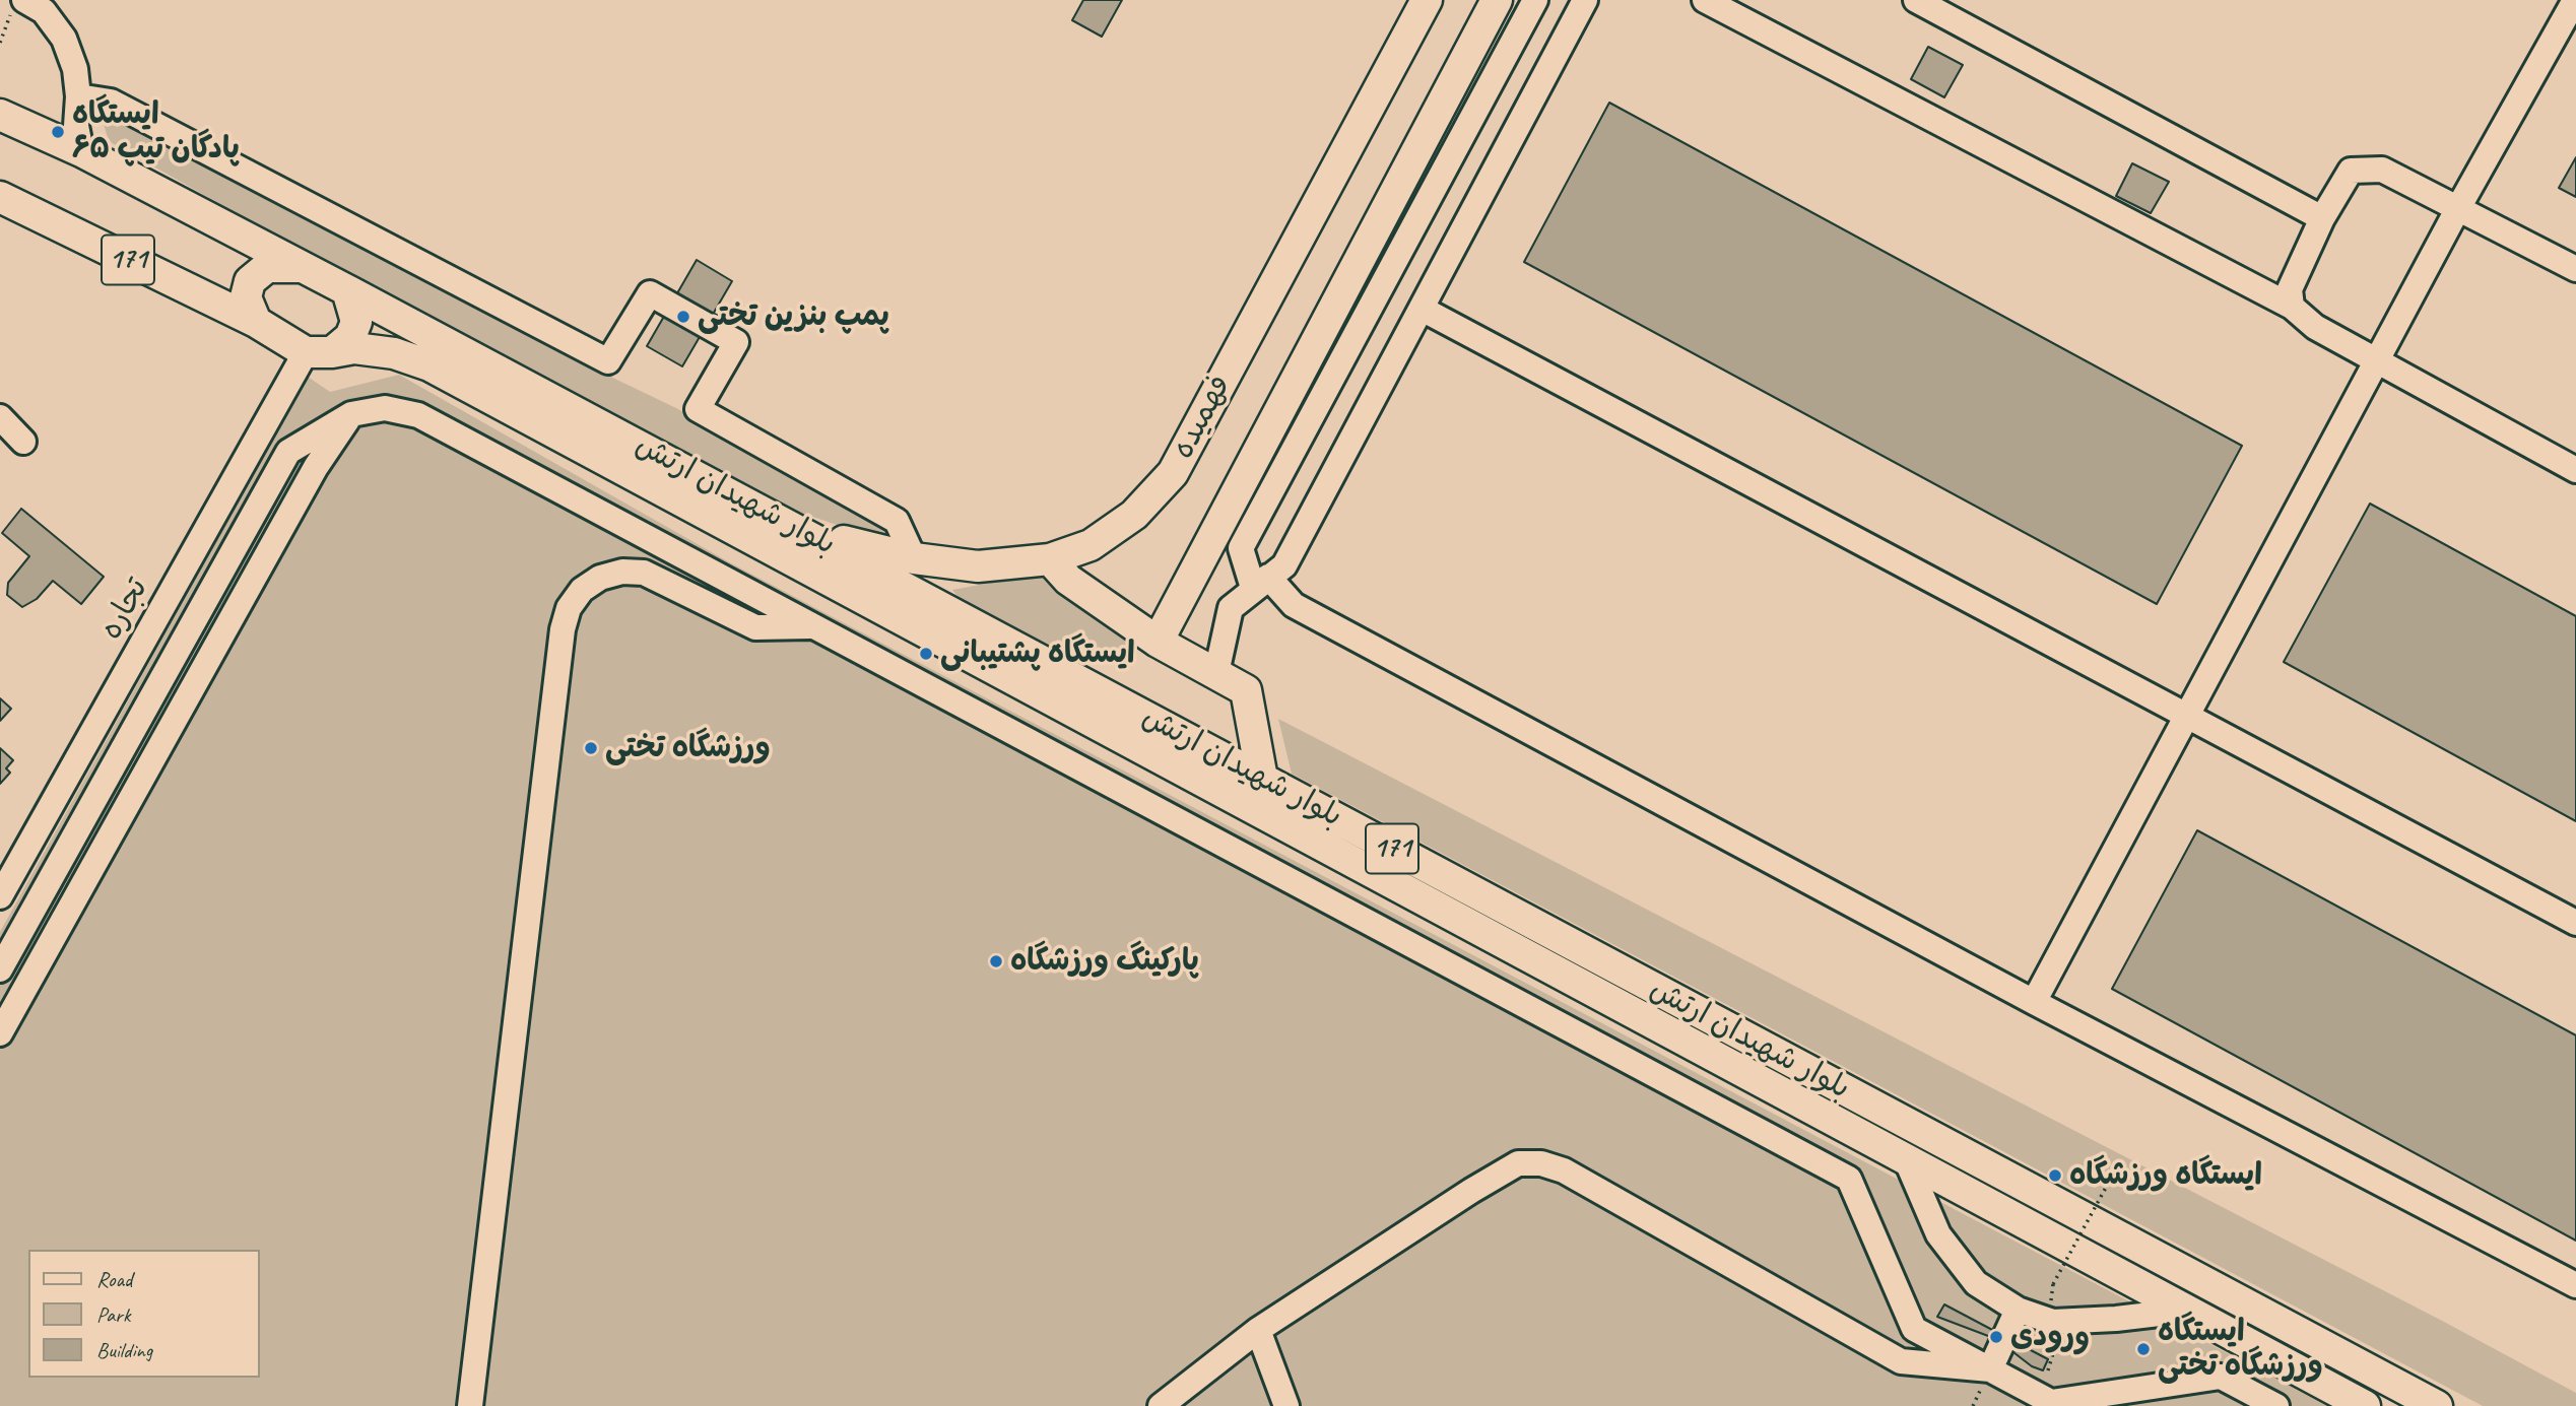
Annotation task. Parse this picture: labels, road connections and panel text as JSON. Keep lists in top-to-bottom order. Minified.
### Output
{"streets":{"main road":["171","فهمیده","بلوار شهیدان ارتش"],"street":["تجاره"]},"crossings":[["171","بلوار شهیدان ارتش"],["171","تجاره"],["فهمیده","بلوار شهیدان ارتش"],["بلوار شهیدان ارتش","تجاره"]],"places":["ایستگاه پادگان تیپ ۶۵","پمپ بنزین تختی","ایستگاه پشتیبانی","ورزشگاه تختی","پارکینگ ورزشگاه","ایستگاه ورزشگاه","ورودی","ایستگاه ورزشگاه تختی"],"legend":["Road","Park","Building"]}
